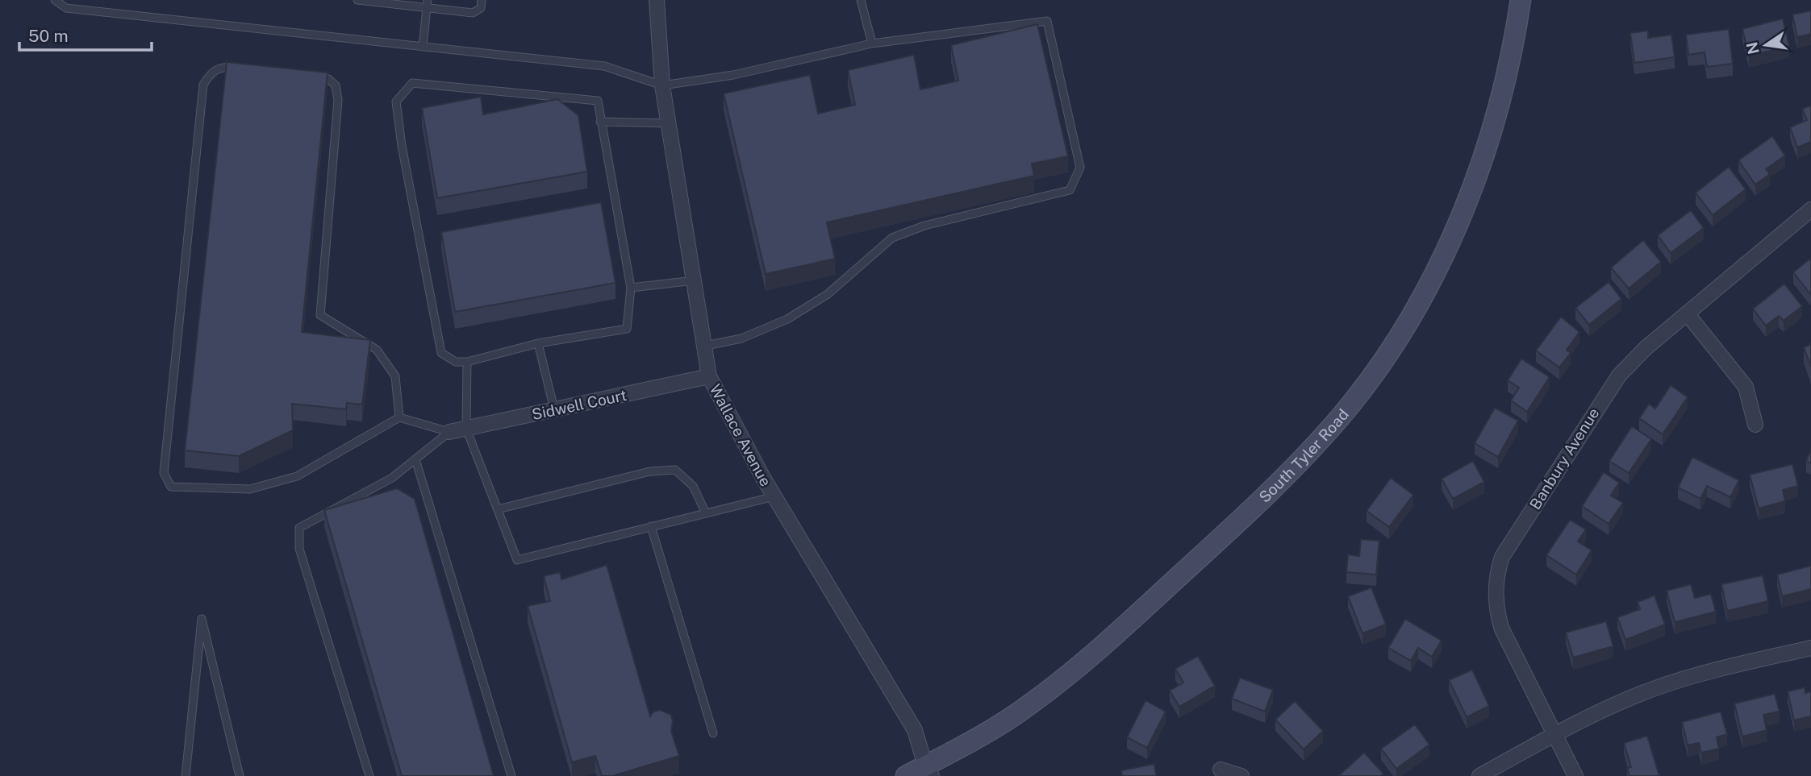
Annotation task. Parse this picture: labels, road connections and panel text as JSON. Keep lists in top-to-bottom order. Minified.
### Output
{"streets":{"street":["Sidwell Court","Wallace Avenue","South Tyler Road","Banbury Avenue"]},"crossings":[["Sidwell Court","Wallace Avenue"],["Wallace Avenue","South Tyler Road"]],"scale_bar":"50 m","north":"left"}
